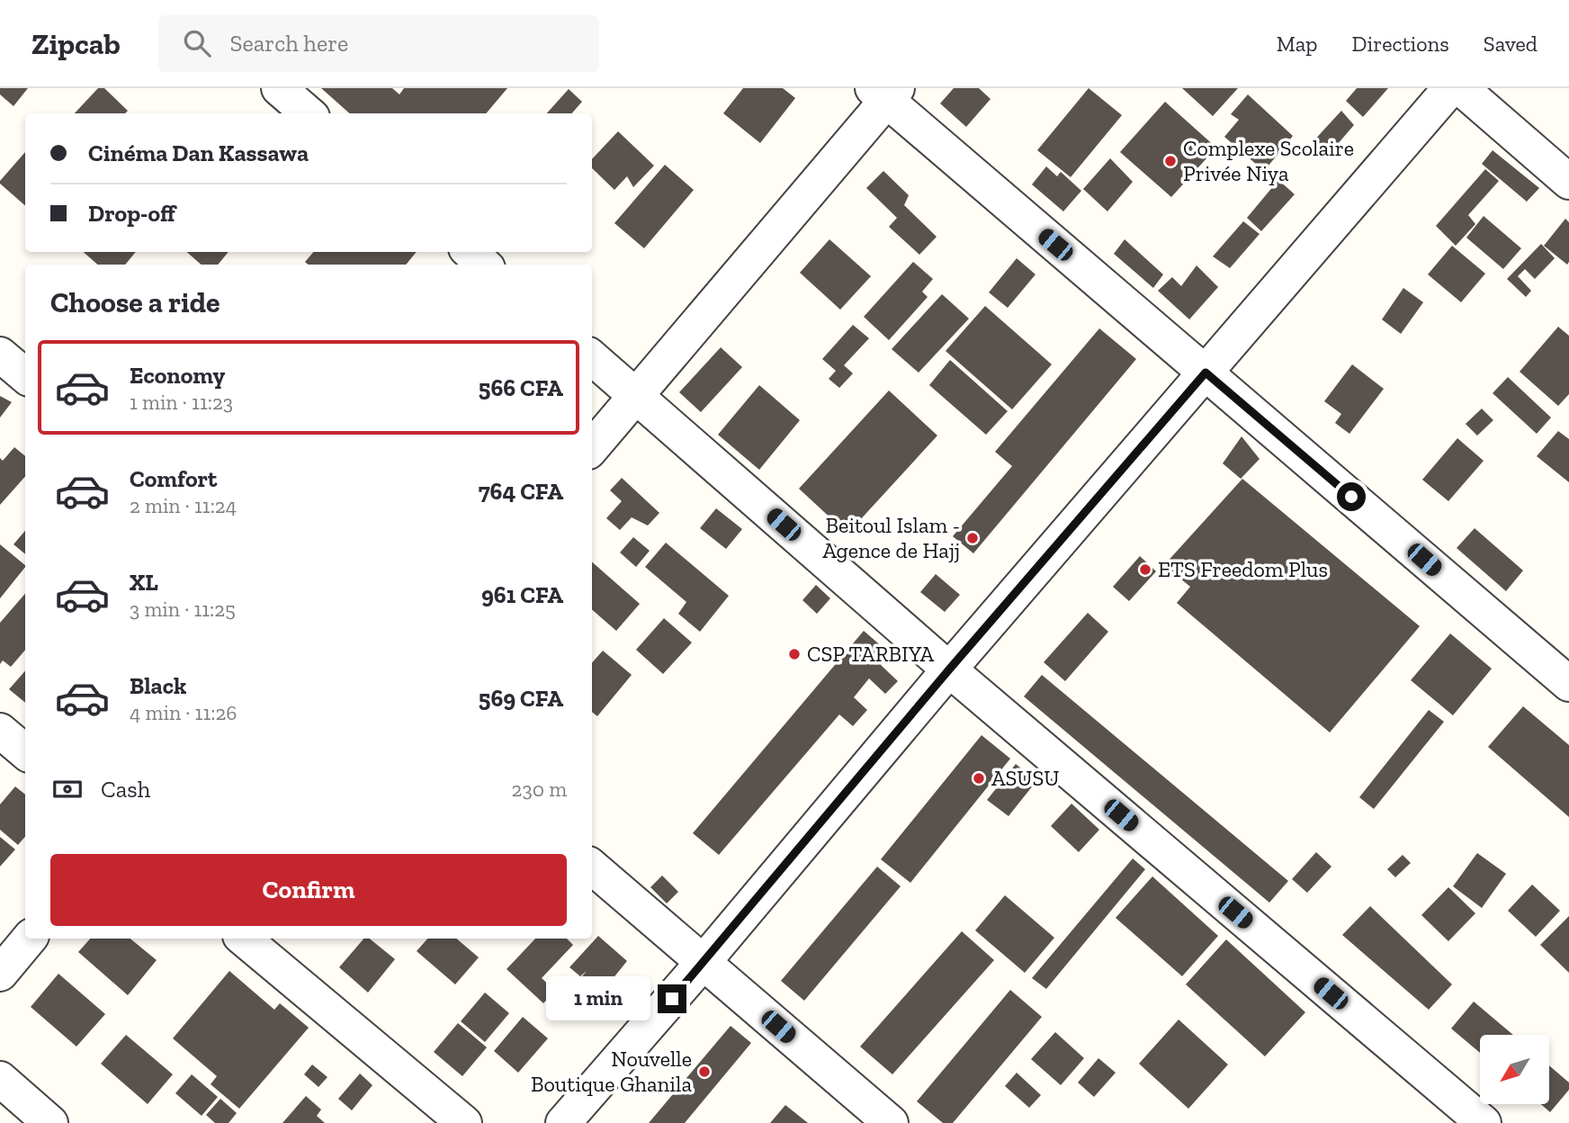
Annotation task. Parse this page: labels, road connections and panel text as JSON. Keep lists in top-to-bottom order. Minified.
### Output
{"places":["Complexe Scolaire Privée Niya","Beitoul Islam - Agence de Hajj","ETS Freedom Plus","CSP TARBIYA","ASUSU","Nouvelle Boutique Ghanila"],"north":"bottom left","page":{"header":"Zipcab","search":"Search here","nav":["Map","Directions","Saved"],"banner":["Cinéma Dan Kassawa","Drop-off"],"heading":"Choose a ride","list":[{"name":"Economy","note":"1 min · 11:23","value":"566 CFA"},{"name":"Comfort","note":"2 min · 11:24","value":"764 CFA"},{"name":"XL","note":"3 min · 11:25","value":"961 CFA"},{"name":"Black","note":"4 min · 11:26","value":"569 CFA"}],"pay":["Cash","230 m"],"buttons":"Confirm","bubble":"1 min"}}
